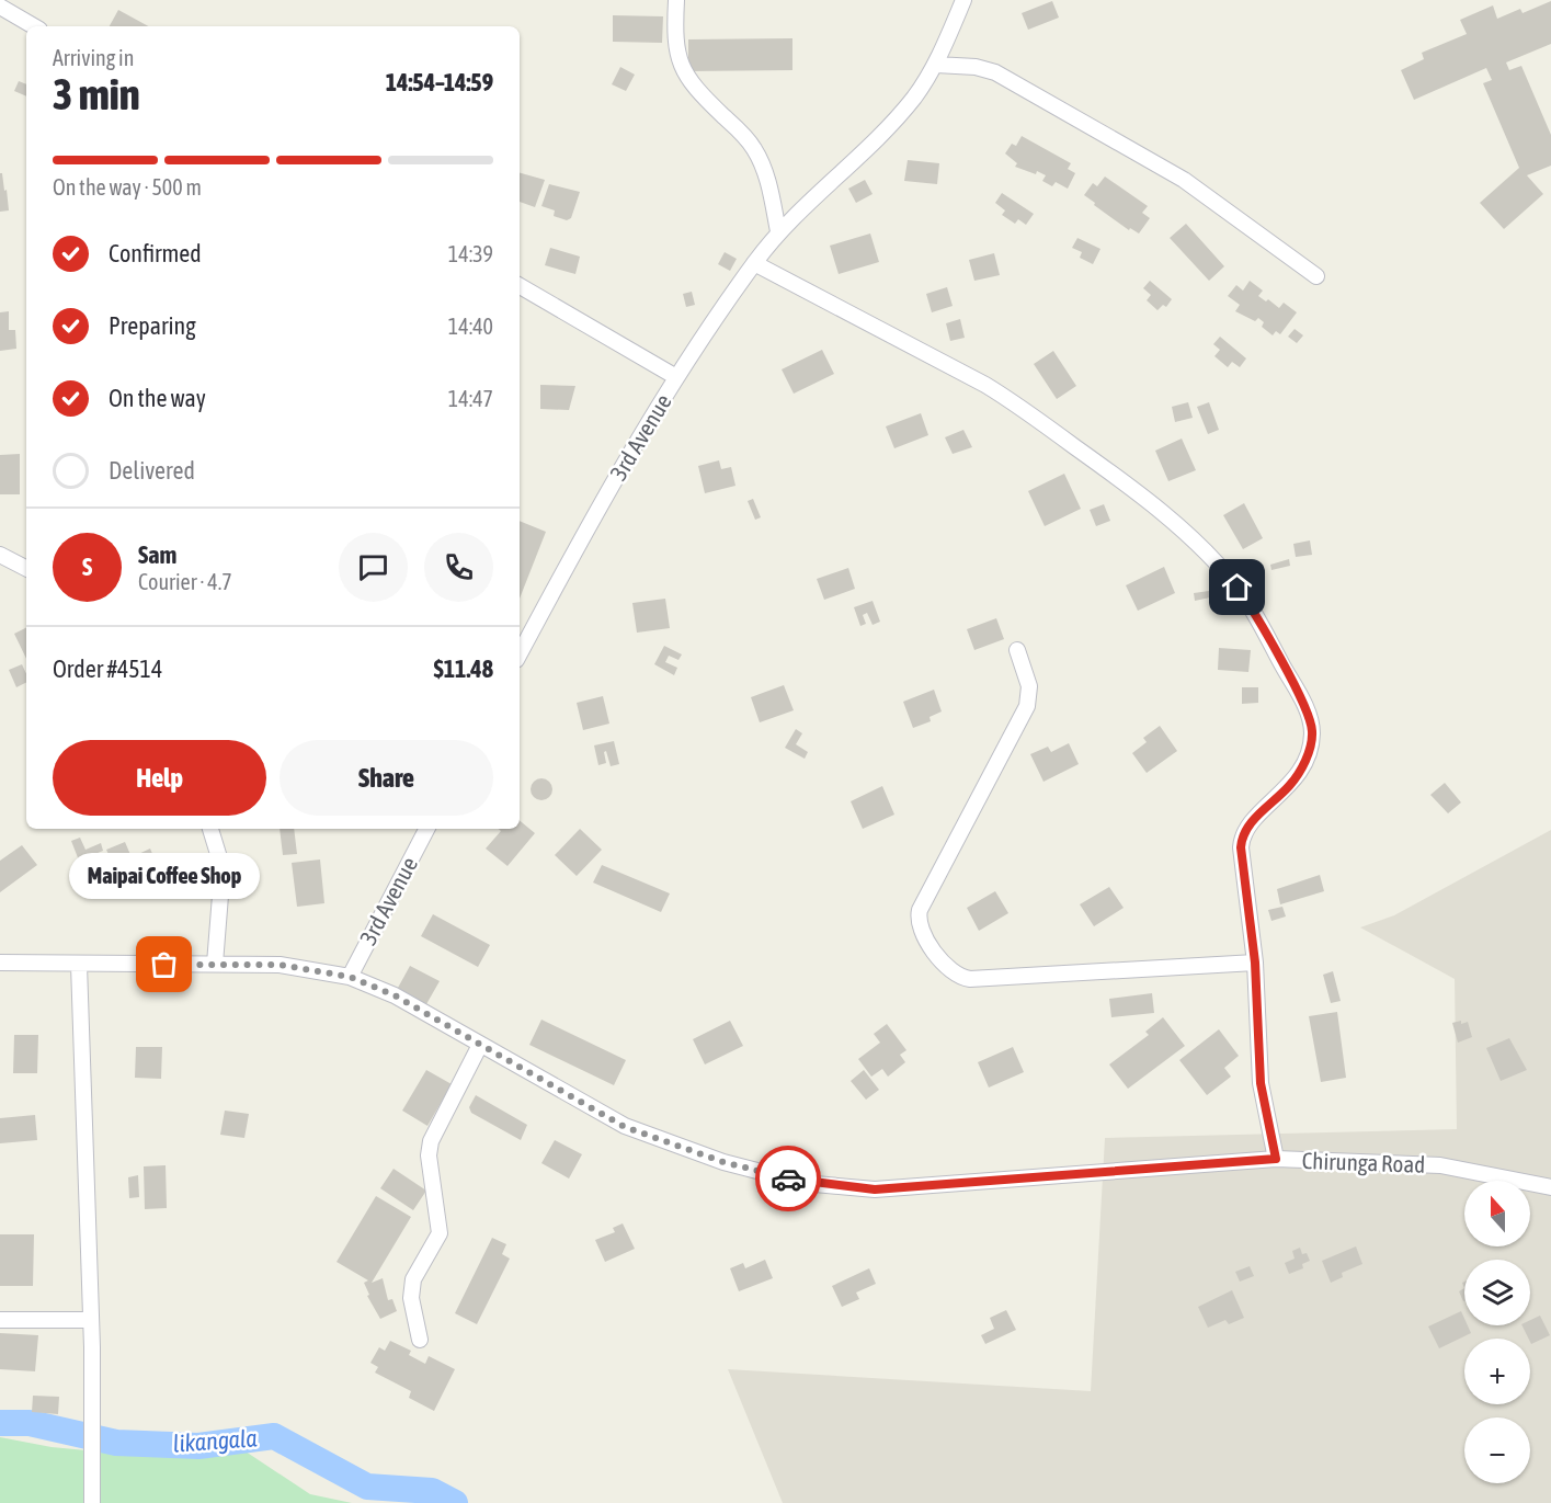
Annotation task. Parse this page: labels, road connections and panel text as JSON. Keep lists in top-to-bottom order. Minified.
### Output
{"streets":{"street":["3rd Avenue","Chirunga Road"]},"crossings":[["3rd Avenue","Chirunga Road"]],"water":["likangala"],"places":["Maipai Coffee Shop"],"north":"top","page":{"heading":["3 min","Arriving in","14:54–14:59"],"panel":["Sam","Courier · 4.7","Order #4514","$11.48"],"bar":"On the way · 500 m","list":[["Confirmed","14:39"],["Preparing","14:40"],["On the way","14:47"],"Delivered"],"round":"S","buttons":["Help","Share"],"bubble":"Maipai Coffee Shop","map_buttons":["+","−"]}}
